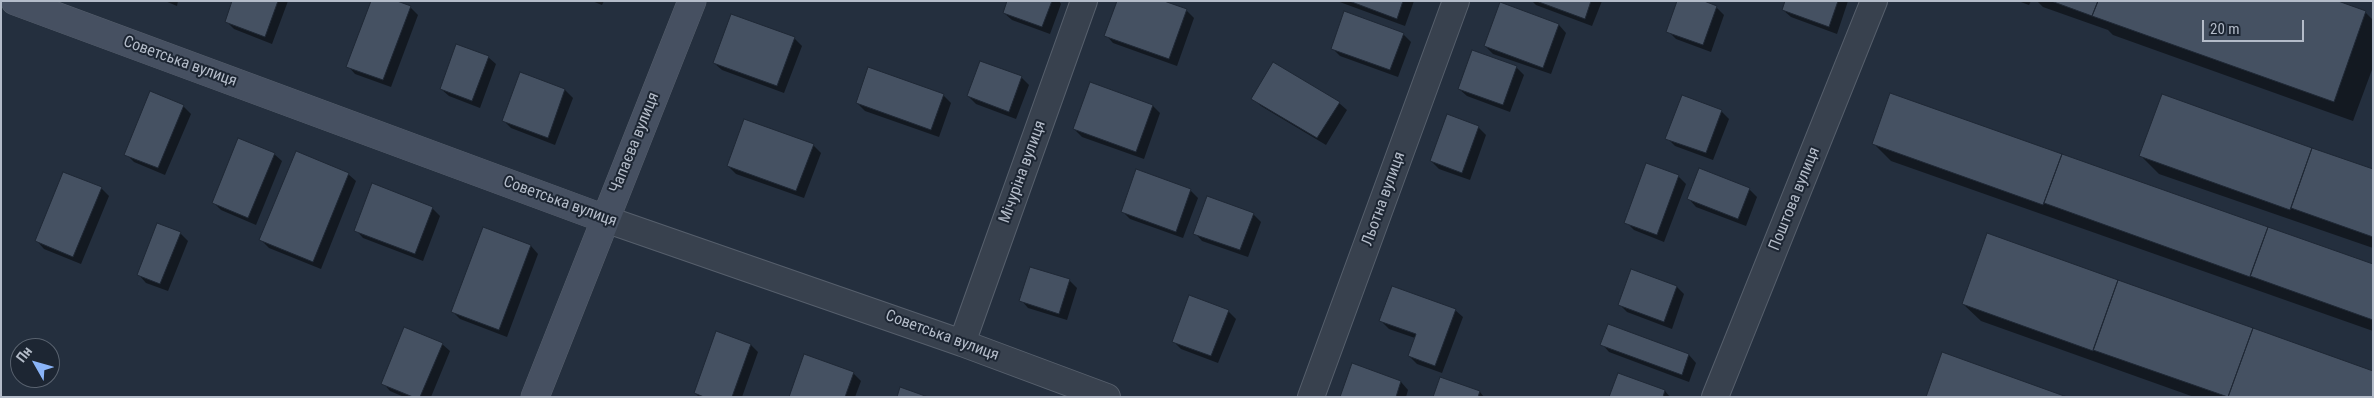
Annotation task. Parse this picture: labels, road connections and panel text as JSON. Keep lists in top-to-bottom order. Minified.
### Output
{"streets":{"street":["Советська вулиця","Чапаєва вулиця","Мічуріна вулиця","Льотна вулиця","Поштова вулиця"]},"crossings":[["Советська вулиця","Чапаєва вулиця"],["Советська вулиця","Мічуріна вулиця"]],"scale_bar":"20 m","north":"top left"}
